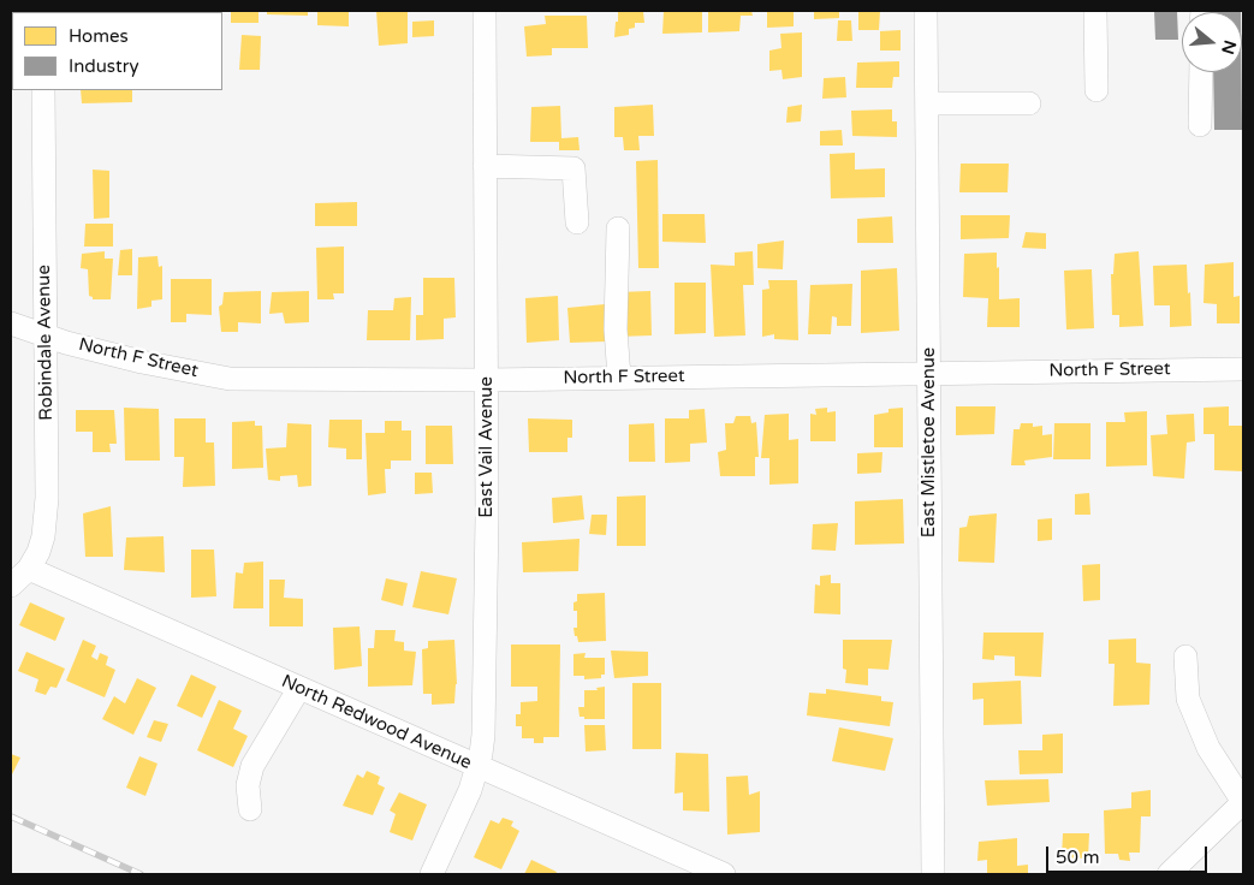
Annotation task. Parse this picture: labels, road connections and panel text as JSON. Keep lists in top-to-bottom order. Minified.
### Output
{"streets":{"street":["Robindale Avenue","North F Street","East Mistletoe Avenue","East Vail Avenue","North Redwood Avenue"]},"crossings":[["Robindale Avenue","North F Street"],["Robindale Avenue","North Redwood Avenue"],["North F Street","East Mistletoe Avenue"],["North F Street","East Vail Avenue"],["East Vail Avenue","North Redwood Avenue"]],"legend":["Homes","Industry"],"scale_bar":"50 m","north":"right"}
